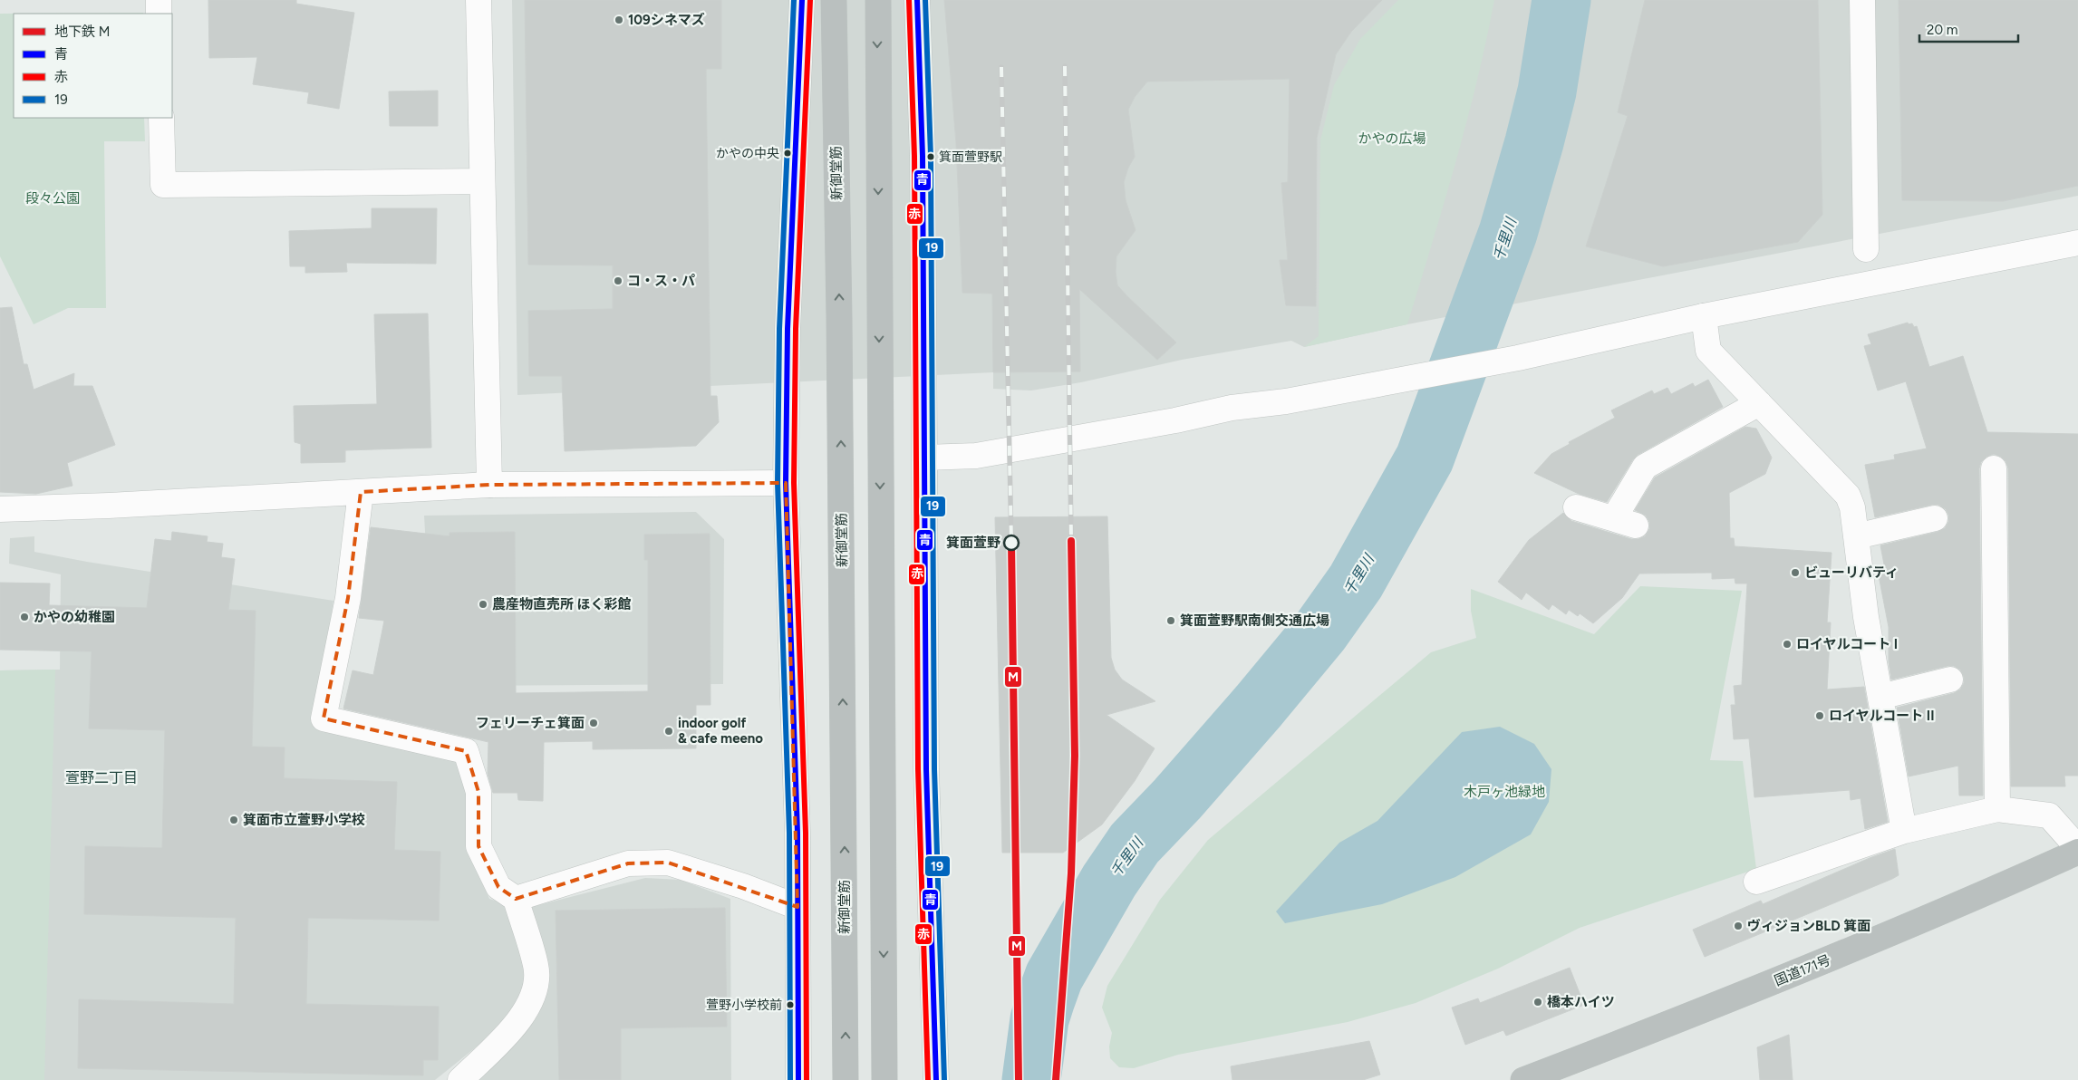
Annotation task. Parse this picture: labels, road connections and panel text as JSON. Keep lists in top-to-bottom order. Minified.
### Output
{"streets":{"highway":["新御堂筋","国道171号"]},"districts":["萱野二丁目"],"water":["千里川"],"parks":["かやの広場","段々公園","木戸ヶ池緑地"],"places":["109シネマズ","かやの中央","箕面萱野駅","コ・ス・パ","箕面萱野","ビューリバティ","農産物直売所 ほく彩館","かやの幼稚園","箕面萱野駅南側交通広場","ロイヤルコート I","ロイヤルコート II","フェリーチェ箕面","indoor golf & cafe meeno","箕面市立萱野小学校","ヴィジョンBLD 箕面","橋本ハイツ","萱野小学校前"],"lines":["transit line 青","transit line 赤","transit line 19","metro line M"],"legend":["地下鉄 M","青","赤","19"],"scale_bar":"20 m"}
